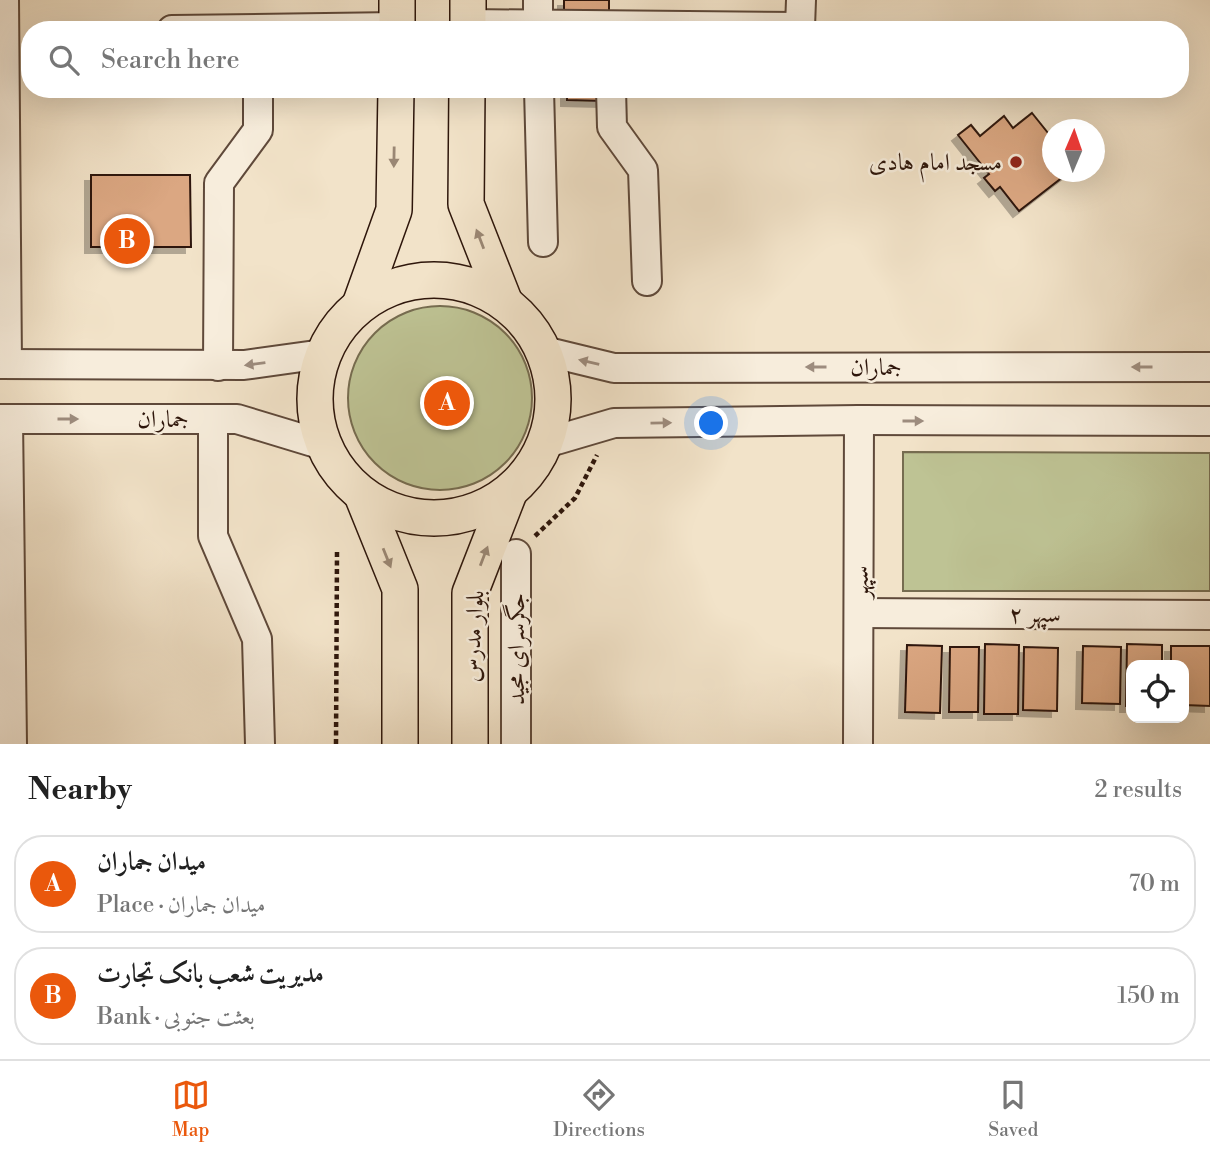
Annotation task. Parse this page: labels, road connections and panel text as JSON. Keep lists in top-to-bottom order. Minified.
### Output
{"streets":{"main road":["بلوار مدرس"],"street":["جماران","سپهر","سپهر ۲","جگرسرای مجید"]},"crossings":[["جماران","بلوار مدرس"],["سپهر","سپهر ۲"]],"places":["مسجد امام هادی"],"north":"top","page":{"search":"Search here","pins":["B","A"],"heading":["Nearby","2 results"],"list":[{"mark":"A","name":"میدان جماران","note":"Place · میدان جماران","value":"70 m"},{"mark":"B","name":"مدیریت شعب بانک تجارت","note":"Bank · بعثت جنوبی","value":"150 m"}],"nav":["Map","Directions","Saved"]}}
